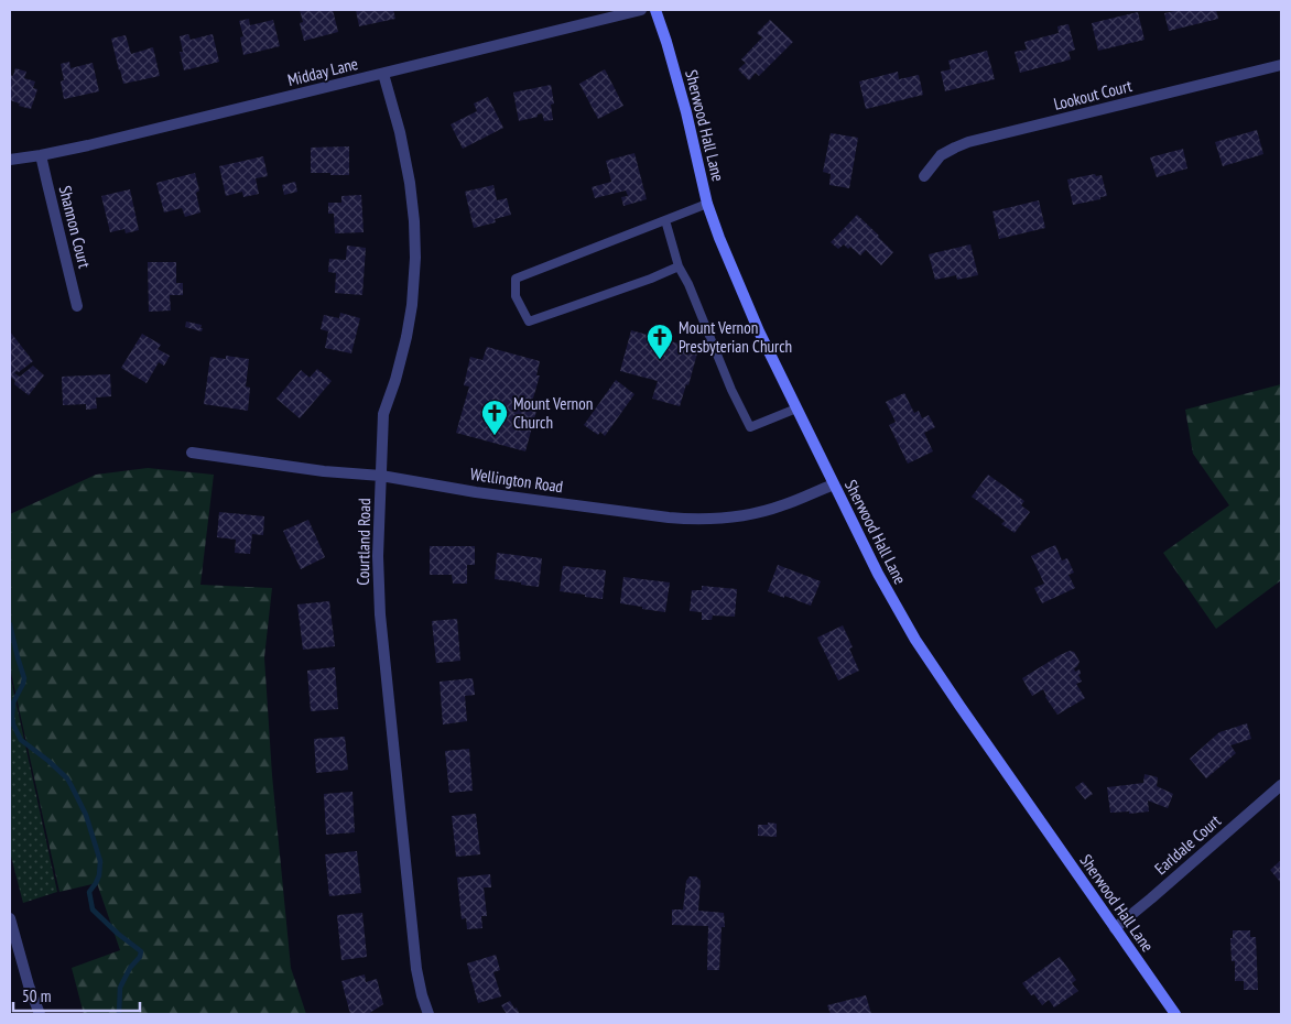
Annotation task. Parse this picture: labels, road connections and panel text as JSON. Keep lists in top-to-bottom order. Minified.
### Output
{"streets":{"main road":["Sherwood Hall Lane"],"street":["Midday Lane","Lookout Court","Shannon Court","Wellington Road","Courtland Road","Earldale Court"]},"crossings":[["Midday Lane","Shannon Court"],["Midday Lane","Courtland Road"],["Sherwood Hall Lane","Wellington Road"],["Sherwood Hall Lane","Earldale Court"],["Wellington Road","Courtland Road"]],"places":{"church":["Mount Vernon Presbyterian Church","Mount Vernon Church"]},"scale_bar":"50 m"}
